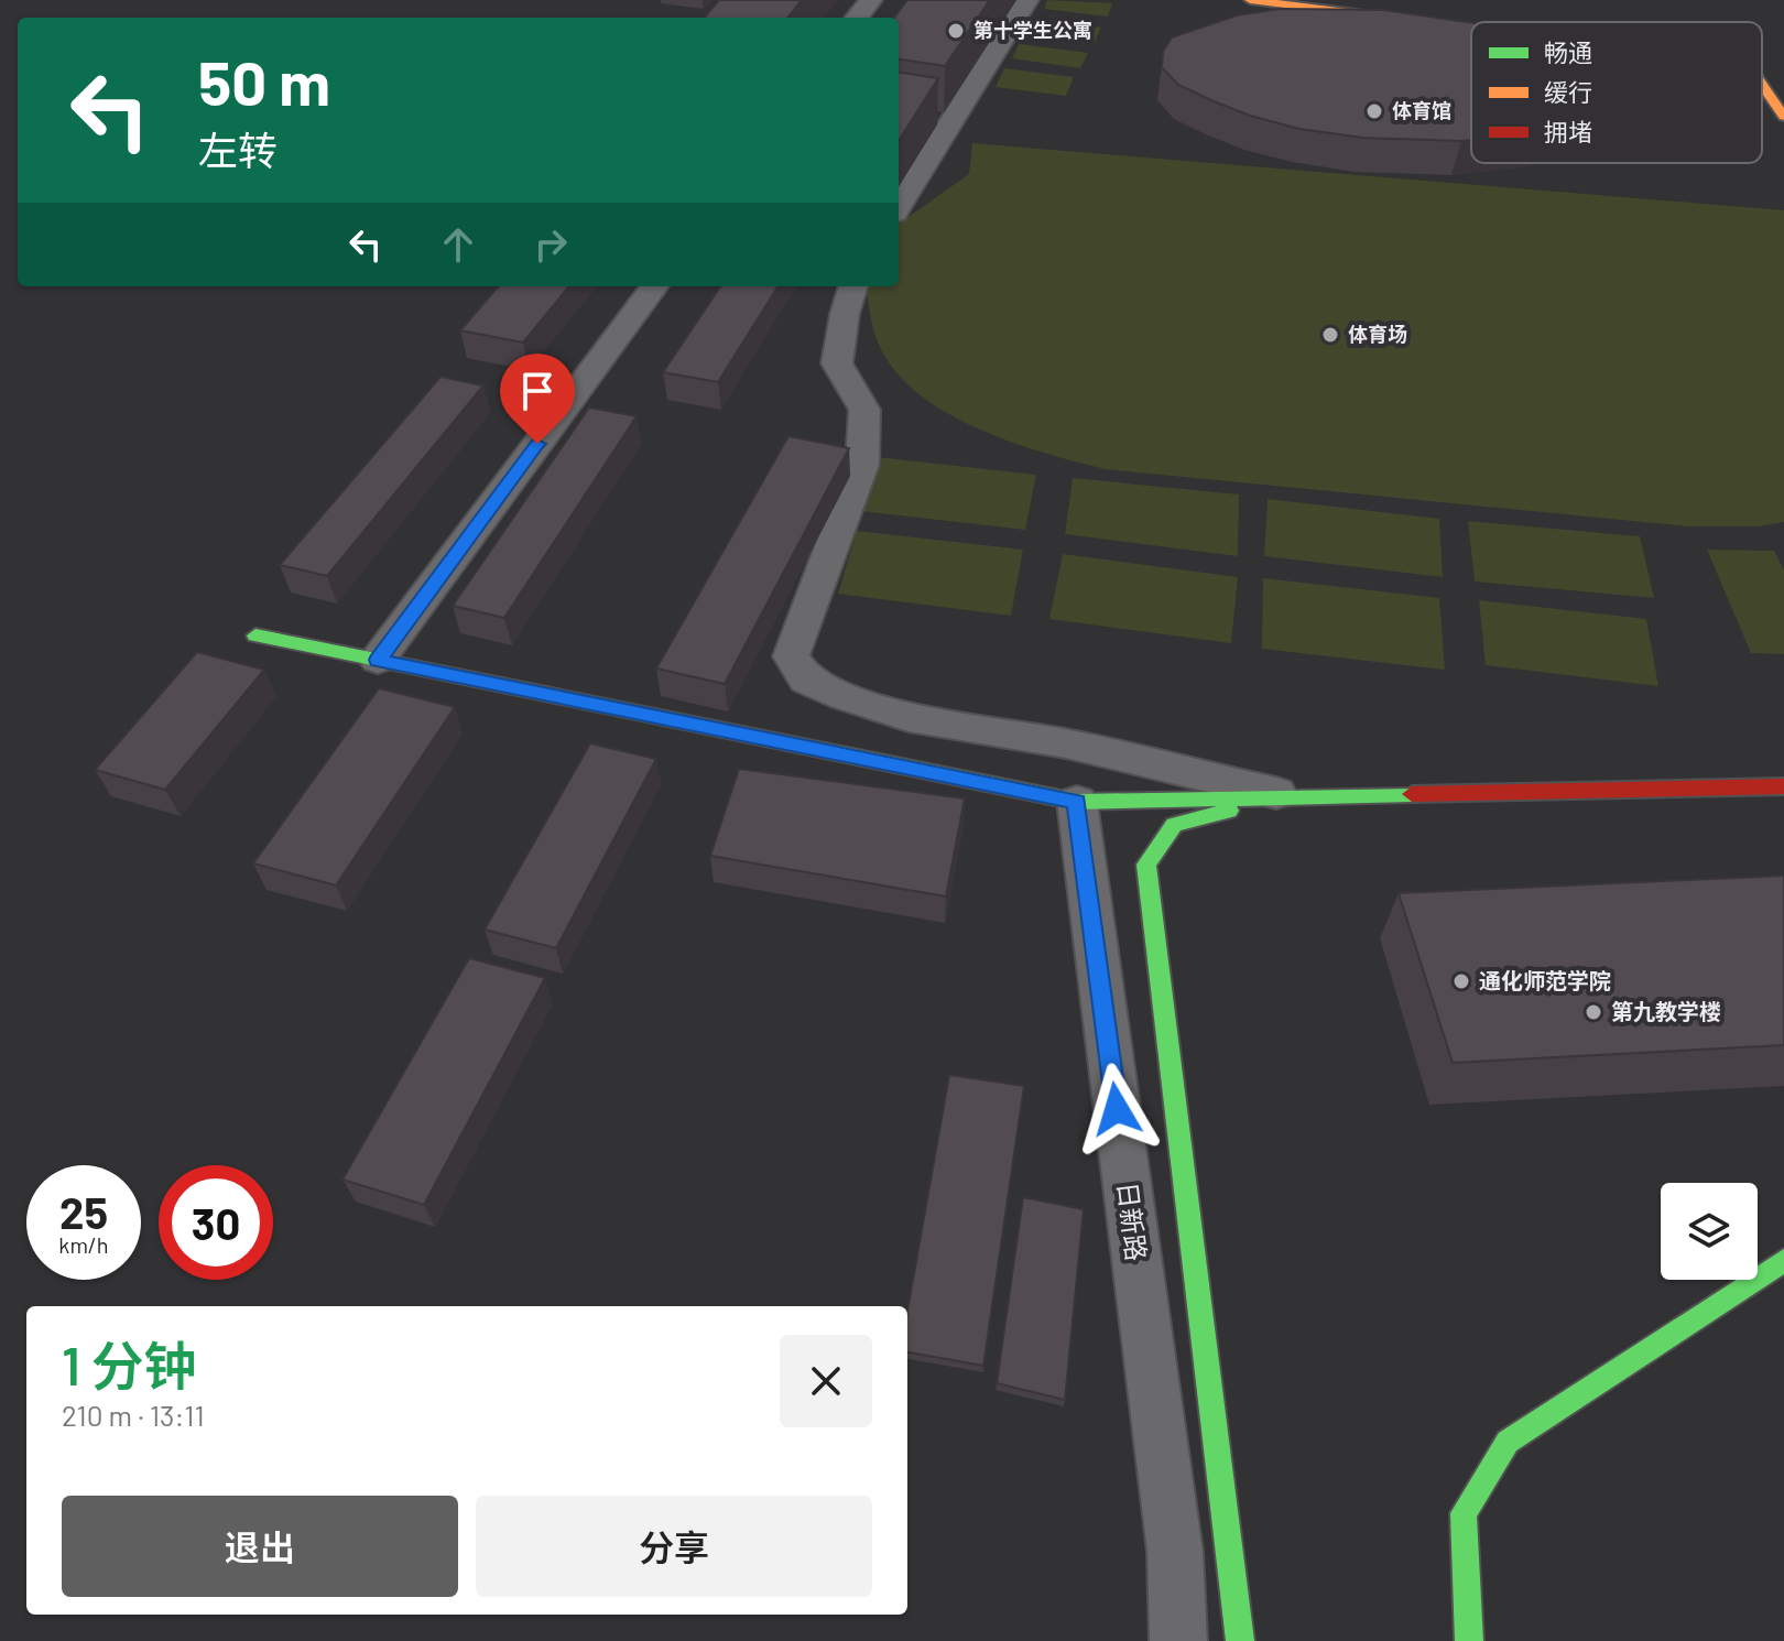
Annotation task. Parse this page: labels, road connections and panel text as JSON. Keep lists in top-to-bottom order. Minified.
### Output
{"streets":{"street":["日新路"]},"places":["第十学生公寓","体育馆","体育场","通化师范学院","第九教学楼"],"legend":["畅通","缓行","拥堵"],"page":{"turn":["50 m","左转"],"speed":"25 km/h","limit":"30","heading":["1 分钟","210 m · 13:11"],"buttons":["退出","分享"]}}
